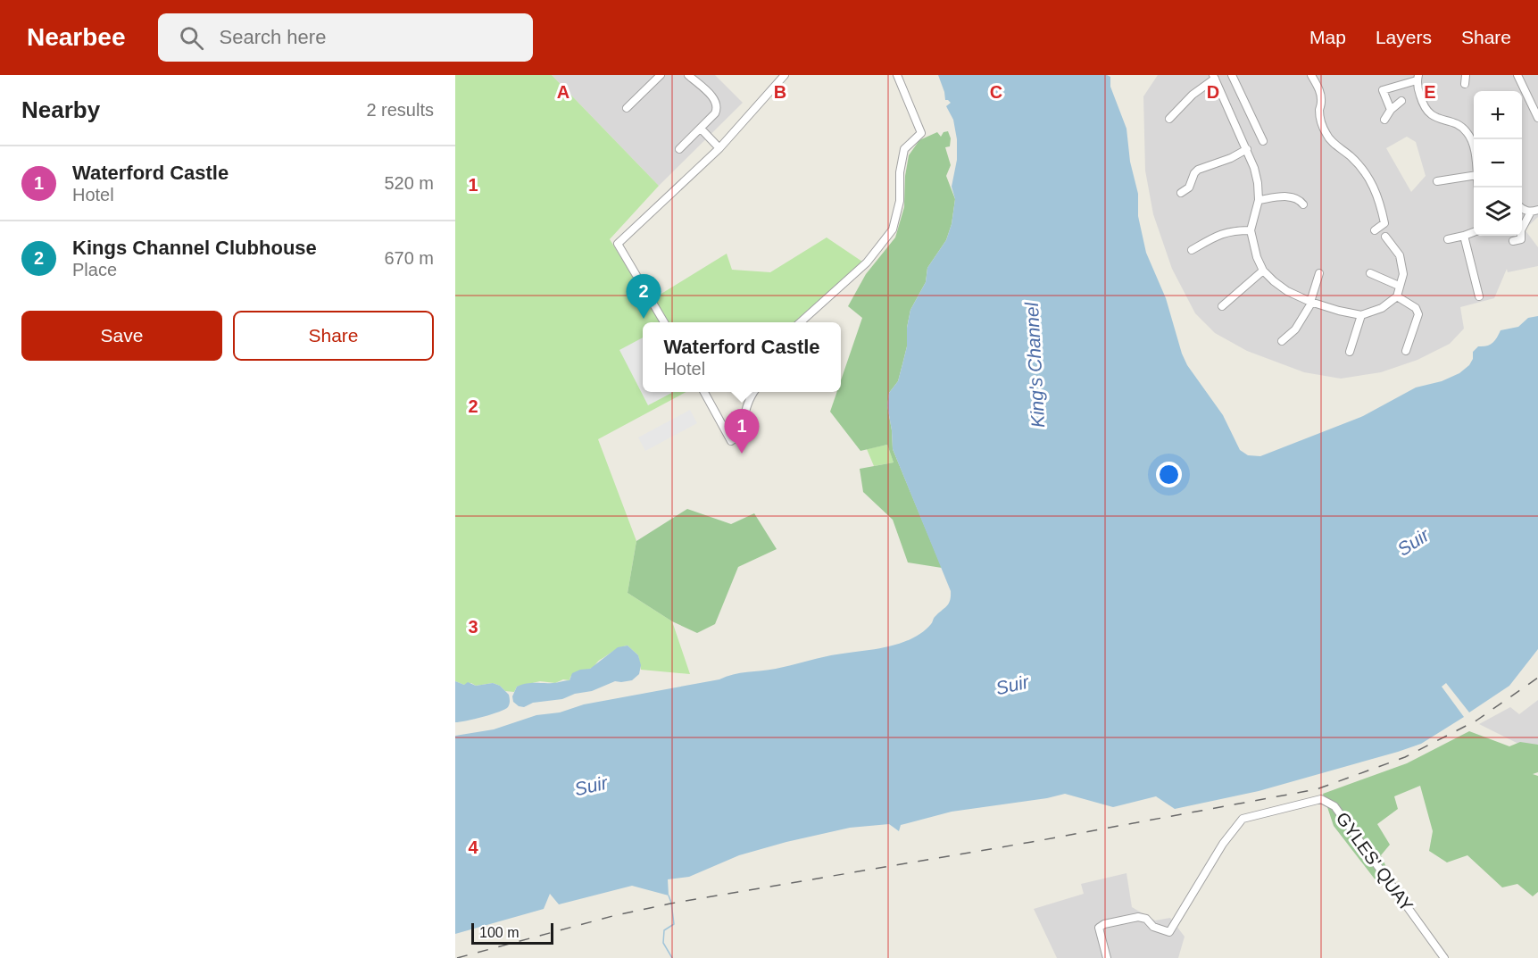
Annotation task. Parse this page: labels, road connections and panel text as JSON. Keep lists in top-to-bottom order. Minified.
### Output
{"streets":{"street":["GYLES' QUAY"]},"water":["King's Channel","Suir"],"scale_bar":"100 m","page":{"header":"Nearbee","search":"Search here","nav":["Map","Layers","Share"],"heading":["Nearby","2 results"],"map_buttons":["+","−"],"list":[{"mark":"1","name":"Waterford Castle","note":"Hotel","value":"520 m"},{"mark":"2","name":"Kings Channel Clubhouse","note":"Place","value":"670 m"}],"pins":["2","1"],"buttons":["Save","Share"],"popup":["Waterford Castle","Hotel"],"scale":"100 m"},"grid":{"columns":["A","B","C","D","E"],"rows":["1","2","3","4"]}}
